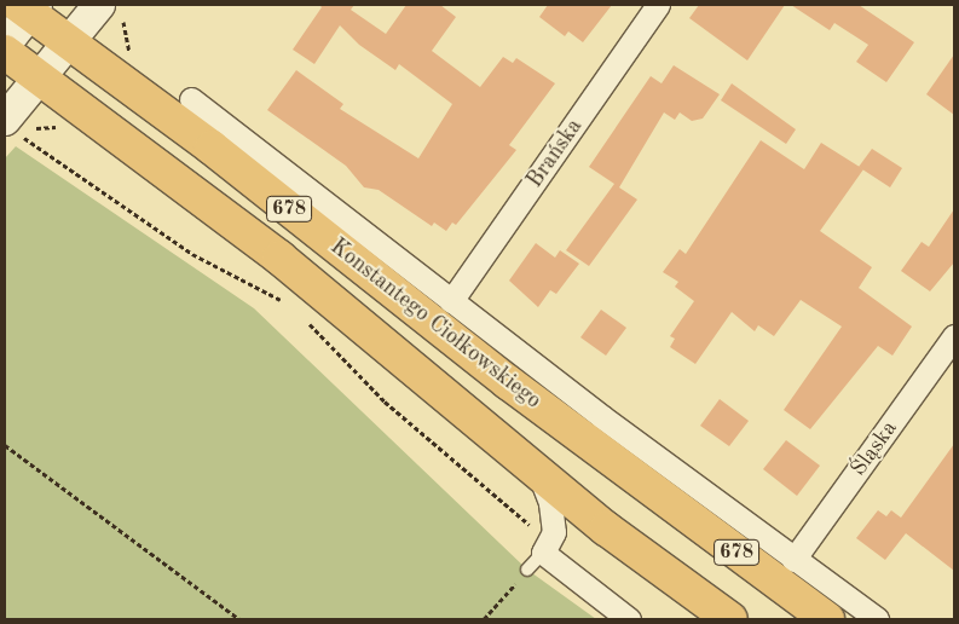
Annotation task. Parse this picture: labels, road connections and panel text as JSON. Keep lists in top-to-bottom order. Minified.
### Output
{"streets":{"main road":["678","Konstantego Ciołkowskiego"],"street":["Brańska","Śląska"]},"crossings":[["Brańska","Konstantego Ciołkowskiego"],["Konstantego Ciołkowskiego","Śląska"]]}
